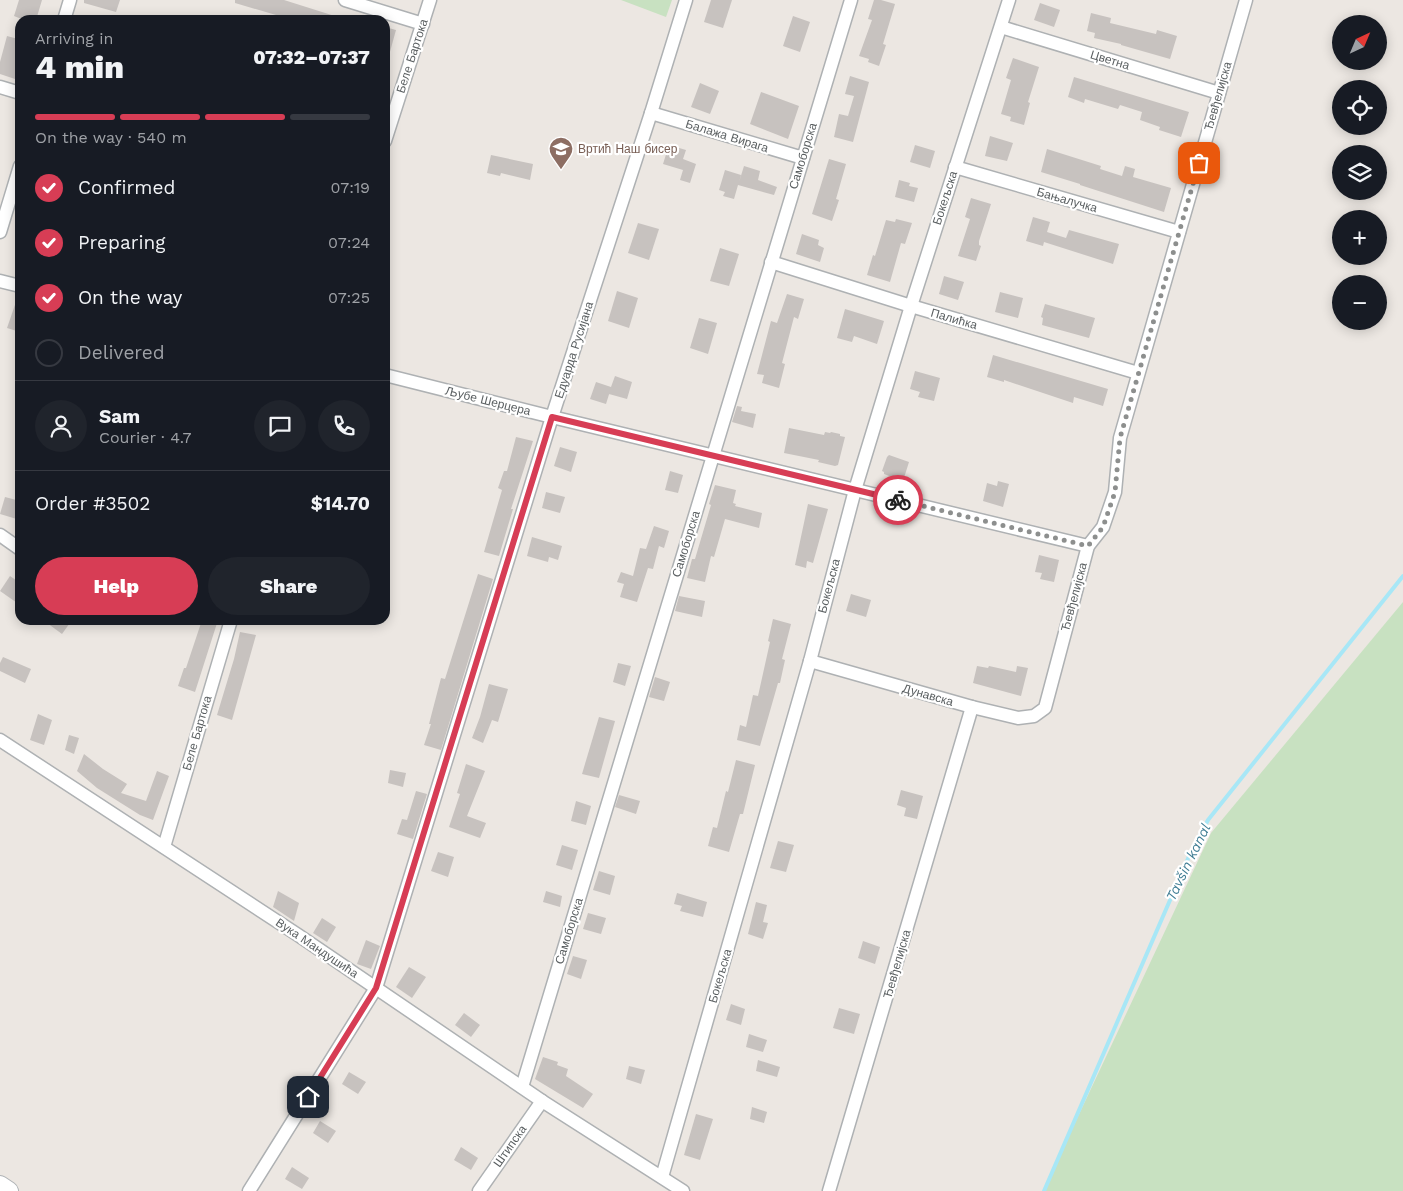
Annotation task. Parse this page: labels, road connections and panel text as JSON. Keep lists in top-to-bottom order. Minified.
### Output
{"streets":{"street":["Беле Бартока","Цветна","Ђевђелијска","Балажа Вирага","Самоборска","Бокељска","Бањалучка","Палићка","Едуарда Русијана","Љубе Шерцера","Дунавска","Вука Мандушића","Штипска"]},"crossings":[["Беле Бартока","Вука Мандушића"],["Цветна","Ђевђелијска"],["Цветна","Бокељска"],["Ђевђелијска","Бањалучка"],["Ђевђелијска","Палићка"],["Ђевђелијска","Љубе Шерцера"],["Ђевђелијска","Дунавска"],["Балажа Вирага","Самоборска"],["Балажа Вирага","Едуарда Русијана"],["Самоборска","Палићка"],["Самоборска","Љубе Шерцера"],["Самоборска","Вука Мандушића"],["Бокељска","Бањалучка"],["Бокељска","Палићка"],["Бокељска","Љубе Шерцера"],["Бокељска","Дунавска"],["Бокељска","Вука Мандушића"],["Едуарда Русијана","Љубе Шерцера"],["Едуарда Русијана","Вука Мандушића"],["Вука Мандушића","Штипска"]],"water":["Tavšin kanal"],"places":{"school or university":["Вртић Наш бисер"]},"north":"top right","page":{"map_buttons":["+","−"],"heading":["4 min","Arriving in","07:32–07:37"],"panel":["Sam","Courier · 4.7","Order #3502","$14.70"],"bar":"On the way · 540 m","list":[["Confirmed","07:19"],["Preparing","07:24"],["On the way","07:25"],"Delivered"],"buttons":["Help","Share"]}}
